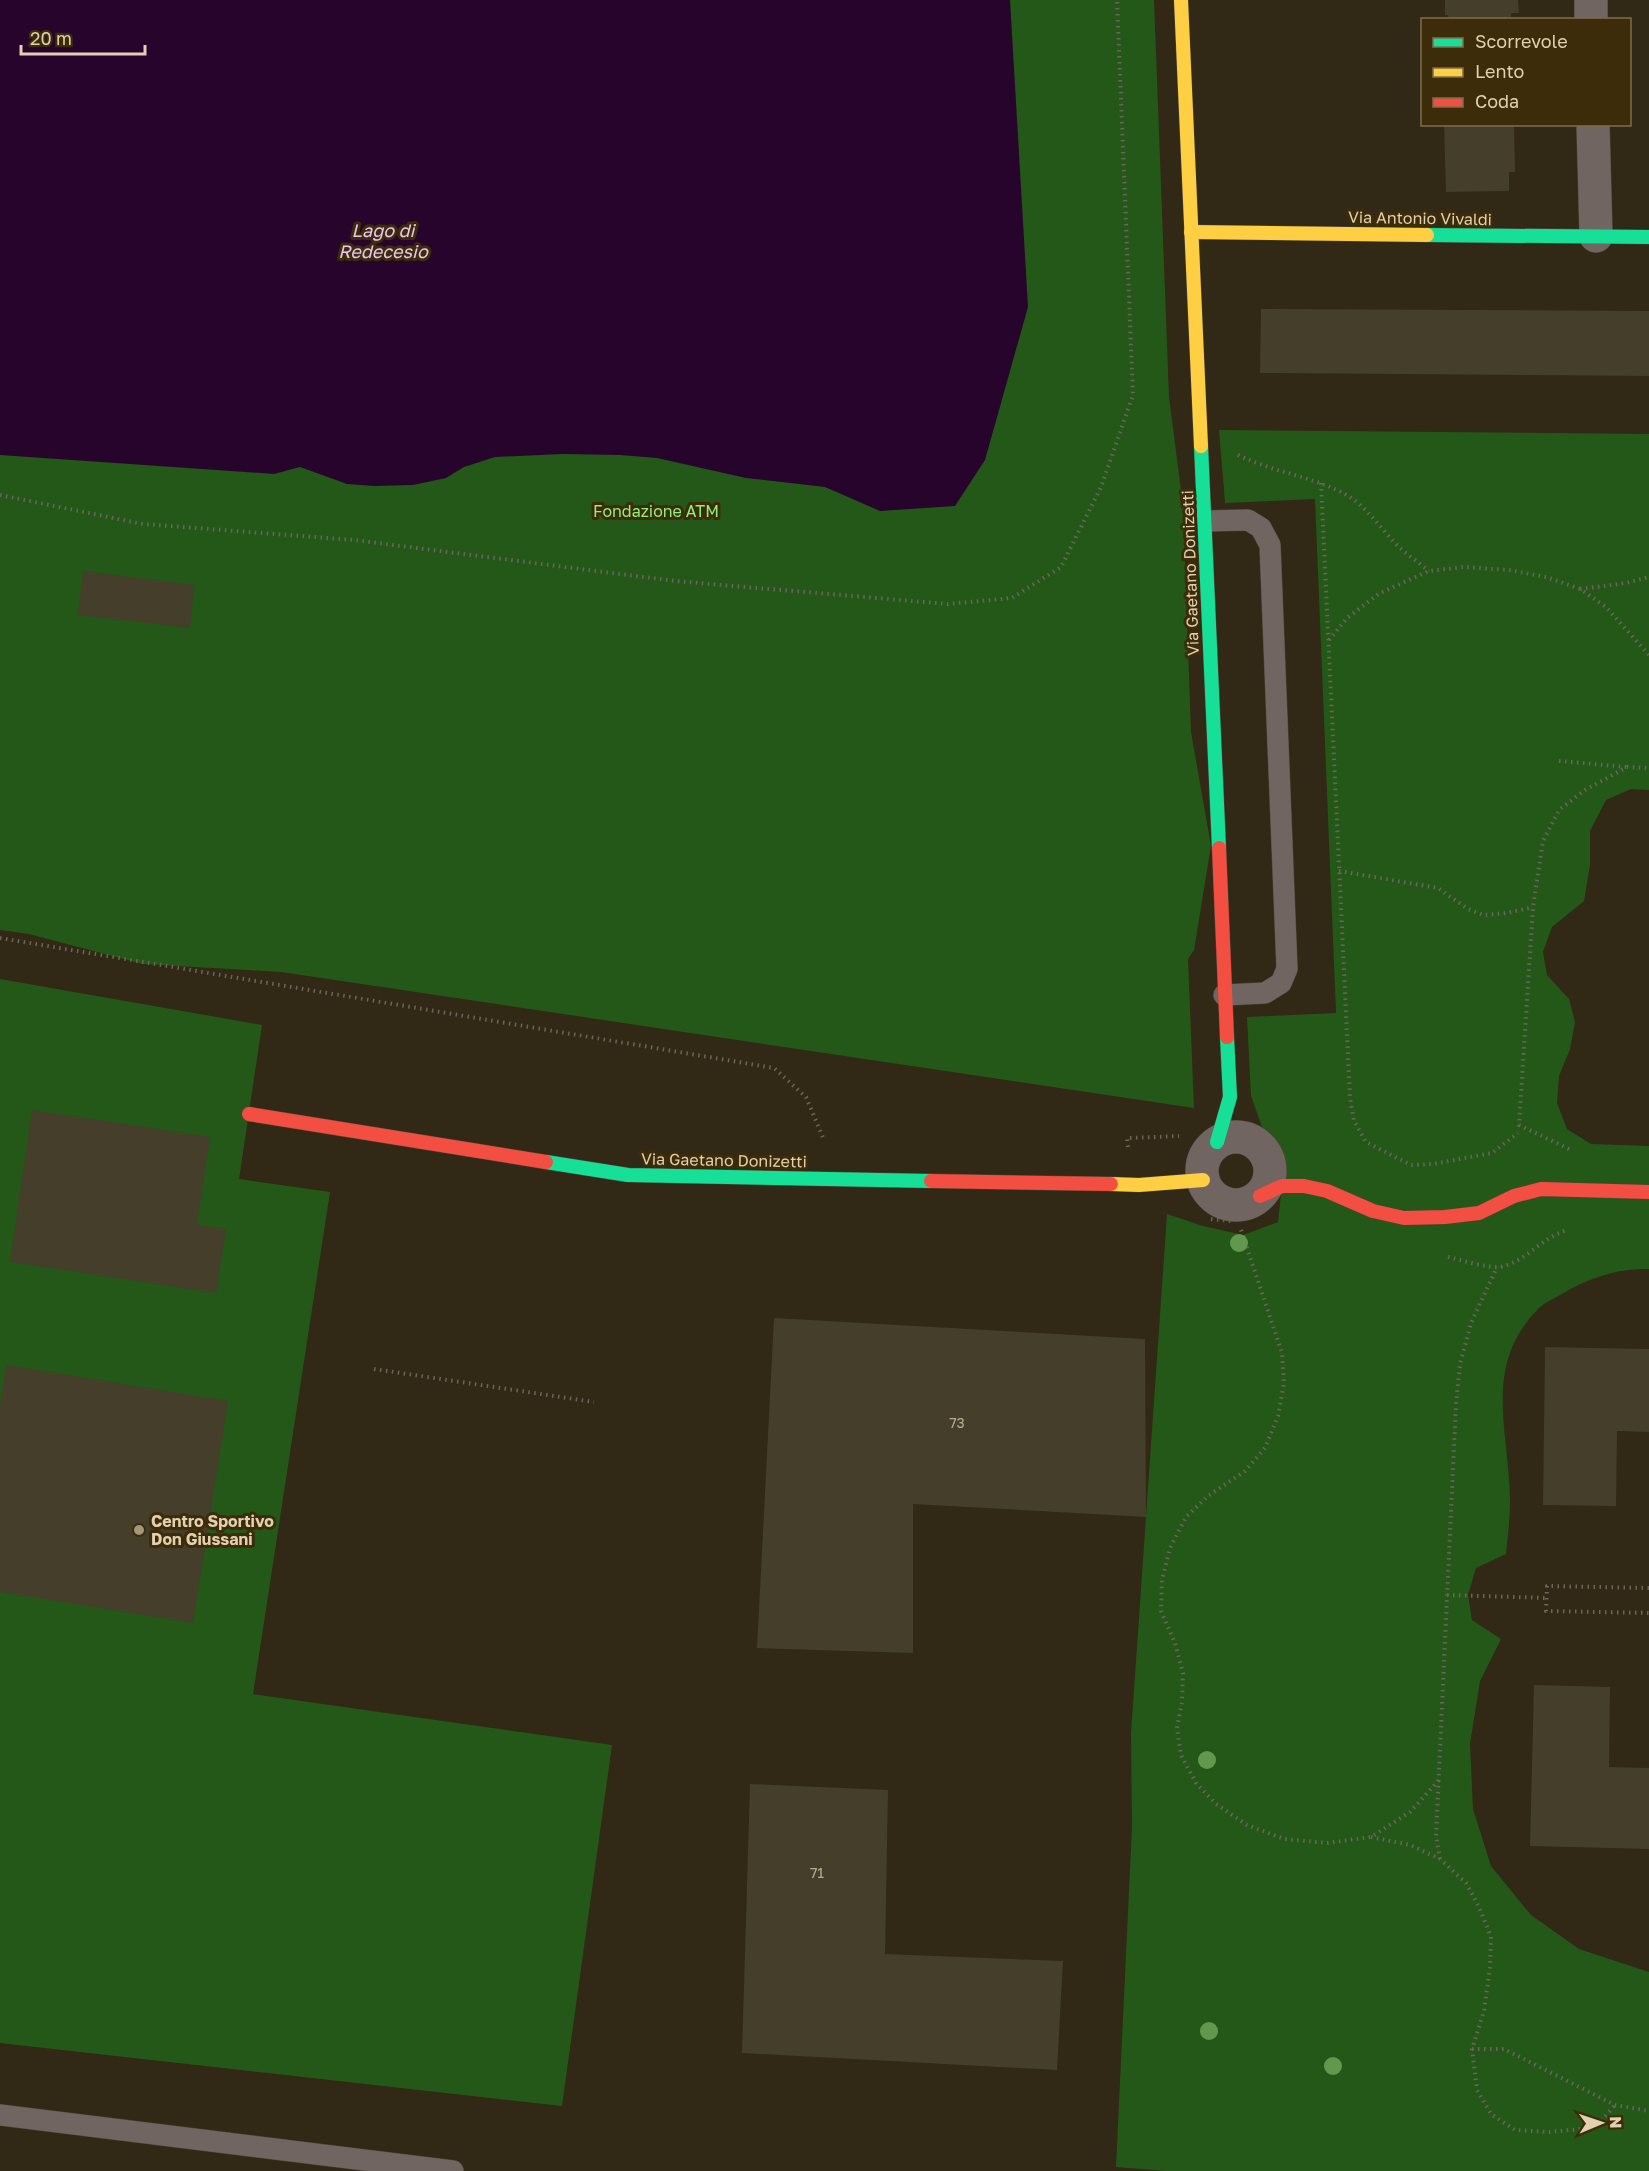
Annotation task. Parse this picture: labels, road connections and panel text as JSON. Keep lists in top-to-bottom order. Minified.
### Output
{"streets":{"street":["Via Antonio Vivaldi","Via Gaetano Donizetti"]},"crossings":[["Via Antonio Vivaldi","Via Gaetano Donizetti"]],"water":["Lago di Redecesio"],"parks":["Fondazione ATM"],"places":["Centro Sportivo Don Giussani"],"house_numbers":["73","71"],"legend":["Scorrevole","Lento","Coda"],"scale_bar":"20 m","north":"right"}
